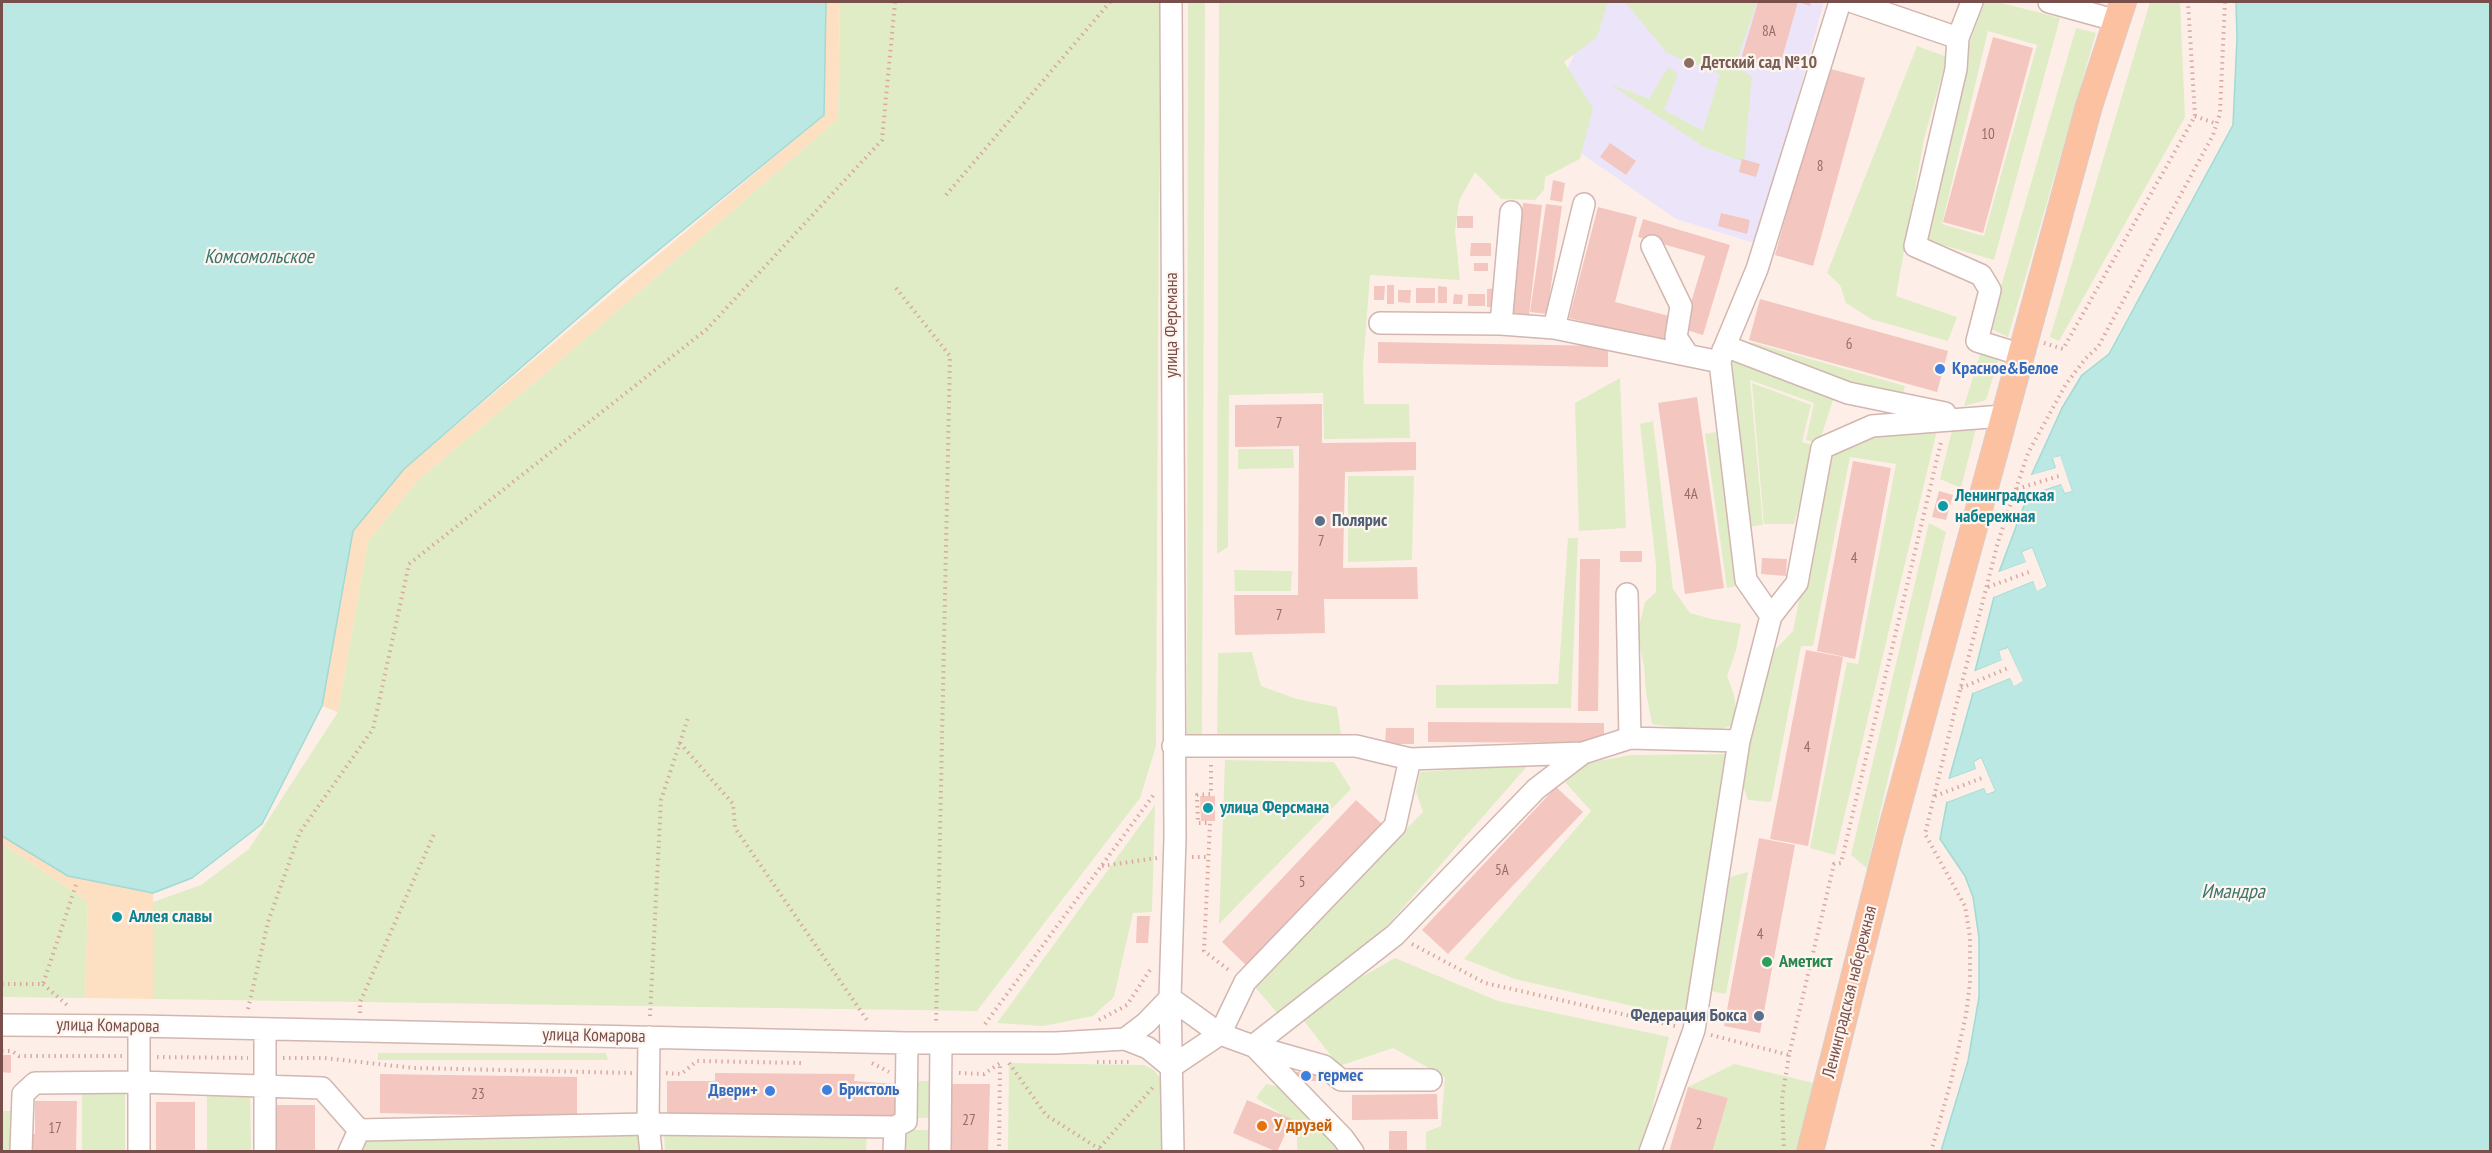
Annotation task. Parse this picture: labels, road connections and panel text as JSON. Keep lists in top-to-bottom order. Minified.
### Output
{"streets":{"main road":["Ленинградская набережная"],"street":["улица Ферсмана","улица Комарова"]},"water":["Комсомольское","Имандра"],"places":["Детский сад №10","Красное&Белое","Ленинградская набережная","Полярис","улица Ферсмана","Аллея славы","Аметист","Федерация Бокса","гермес","Бристоль","Двери+","У друзей"],"house_numbers":["8А","10","8","6","7","4А","7","4","7","4","5А","5","4","23","27","2","17"]}
